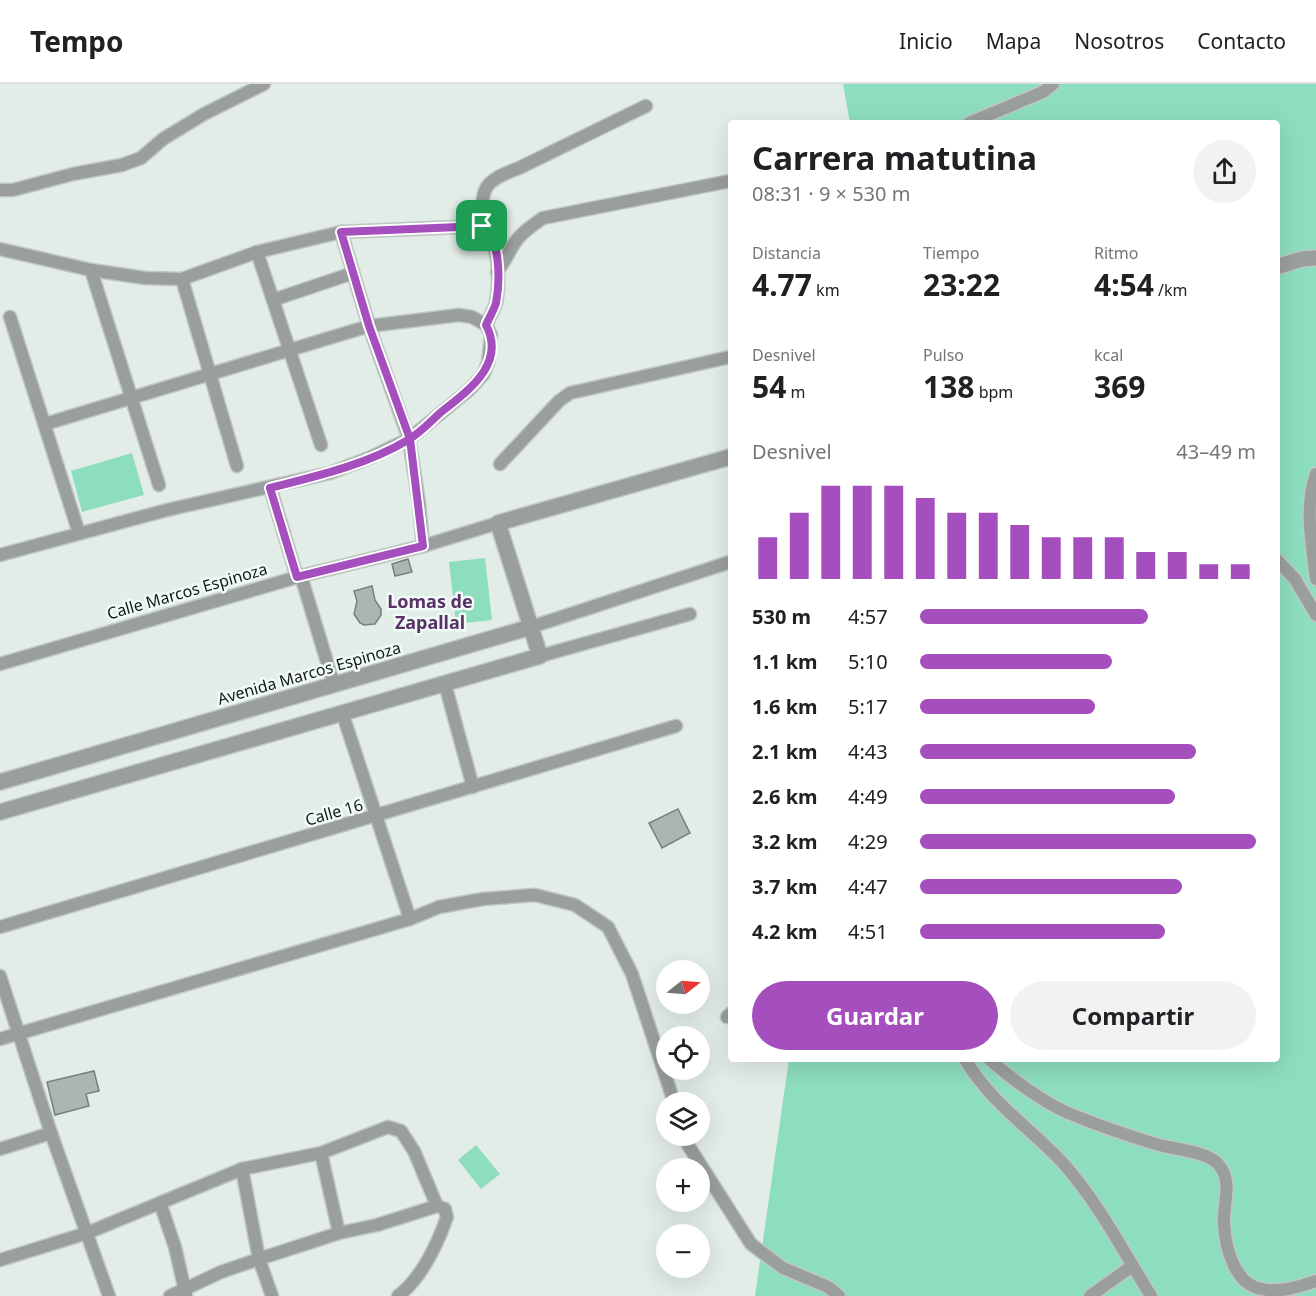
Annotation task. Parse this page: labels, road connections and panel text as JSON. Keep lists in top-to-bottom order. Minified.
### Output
{"streets":{"street":["Calle Marcos Espinoza","Avenida Marcos Espinoza","Calle 16"]},"districts":["Lomas de Zapallal"],"north":"right","page":{"header":"Tempo","nav":["Inicio","Mapa","Nosotros","Contacto"],"heading":["Carrera matutina","08:31 · 9 × 530 m"],"stats":[["Distancia","4.77 km"],["Tiempo","23:22"],["Ritmo","4:54 /km"],["Desnivel","54 m"],["Pulso","138 bpm"],["kcal","369"]],"chart":["Desnivel","43–49 m"],"list":[{"name":"530 m","note":"4:57"},{"name":"1.1 km","note":"5:10"},{"name":"1.6 km","note":"5:17"},{"name":"2.1 km","note":"4:43"},{"name":"2.6 km","note":"4:49"},{"name":"3.2 km","note":"4:29"},{"name":"3.7 km","note":"4:47"},{"name":"4.2 km","note":"4:51"}],"map_buttons":["+","−"],"buttons":["Guardar","Compartir"]}}
